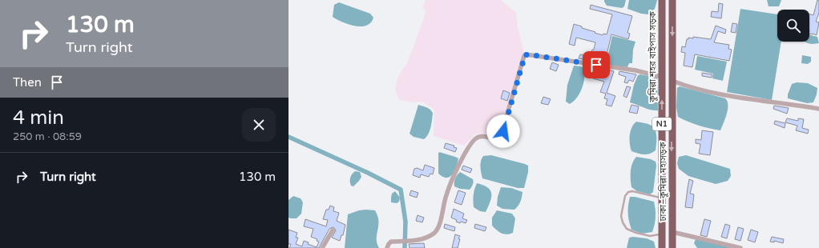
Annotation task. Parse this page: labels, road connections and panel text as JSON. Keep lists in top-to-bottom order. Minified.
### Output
{"streets":{"highway":["কুমিল্লা শহর বাইপাস সড়ক","N1","ঢাকা–কুমিল্লা মহাসড়ক"]},"one_way":["কুমিল্লা শহর বাইপাস সড়ক","ঢাকা–কুমিল্লা মহাসড়ক"],"page":{"turn":["130 m","Turn right"],"then":"Then","heading":["4 min","250 m · 08:59"],"list":[{"name":"Turn right","value":"130 m"}]}}
